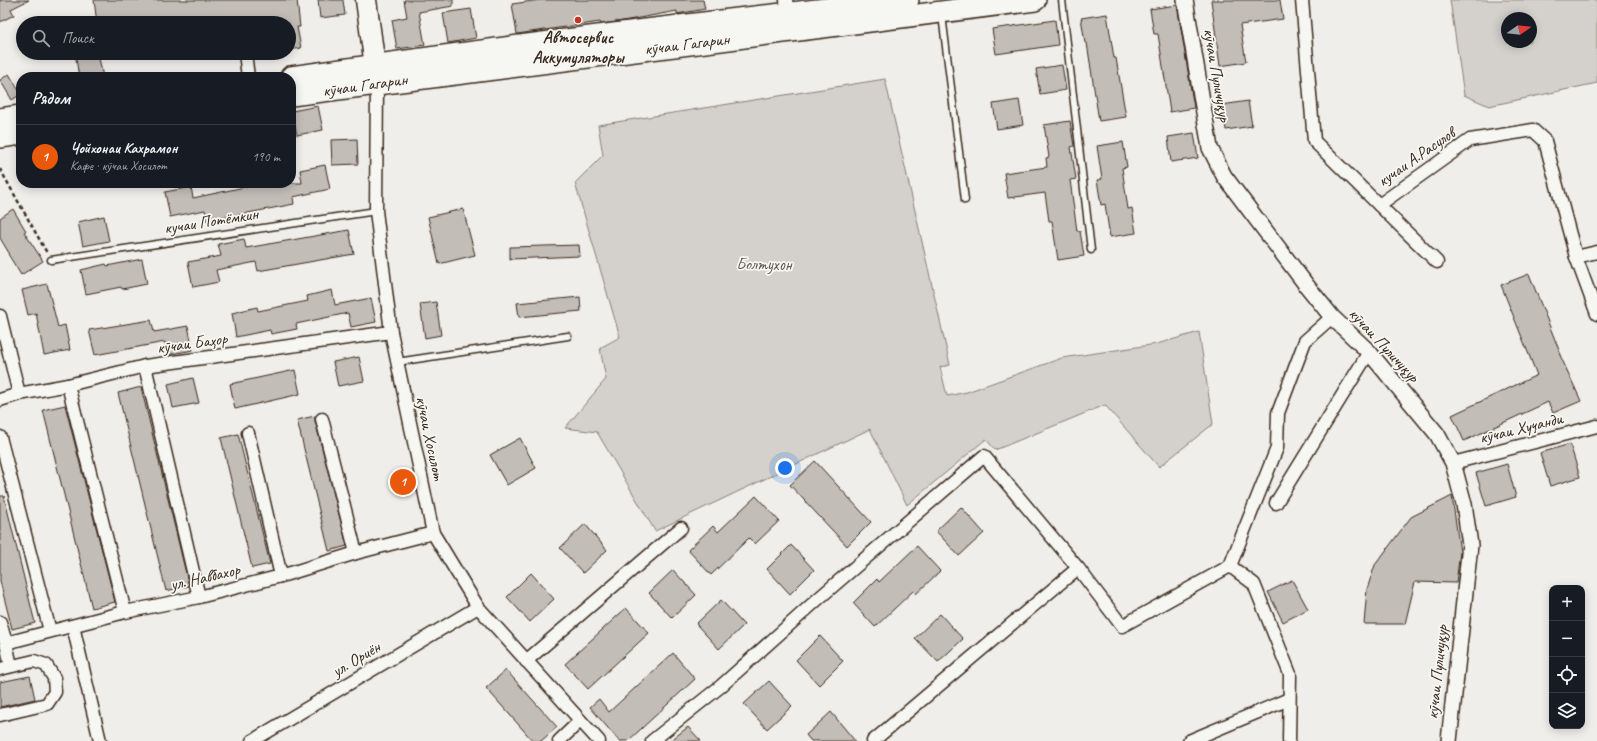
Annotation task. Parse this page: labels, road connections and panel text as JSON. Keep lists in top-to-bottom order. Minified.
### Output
{"streets":{"highway":["кӯчаи Гагарин"],"street":["кӯчаи Пуличуқур","кучаи А.Расулов","кӯчаи Баҳор","кӯчаи Хуҷанди","кӯчаи Хосилот","ул. Навбахор","ул. Ориён"],"lane":["кучаи Потёмкин"]},"crossings":[["кӯчаи Гагарин","кӯчаи Хосилот"],["кӯчаи Пуличуқур","кӯчаи Хуҷанди"],["кучаи Потёмкин","кӯчаи Хосилот"],["кӯчаи Баҳор","кӯчаи Хосилот"],["кӯчаи Хосилот","ул. Навбахор"],["кӯчаи Хосилот","ул. Ориён"]],"parks":["Болтухон"],"places":["Автосервис Аккумуляторы"],"north":"right","page":{"search":"Поиск","heading":"Рядом","list":[{"mark":"1","name":"Чойхонаи Кахрамон","note":"Кафе · кӯчаи Хосилот","value":"190 m"}],"pins":"1","map_buttons":["+","−"]}}
